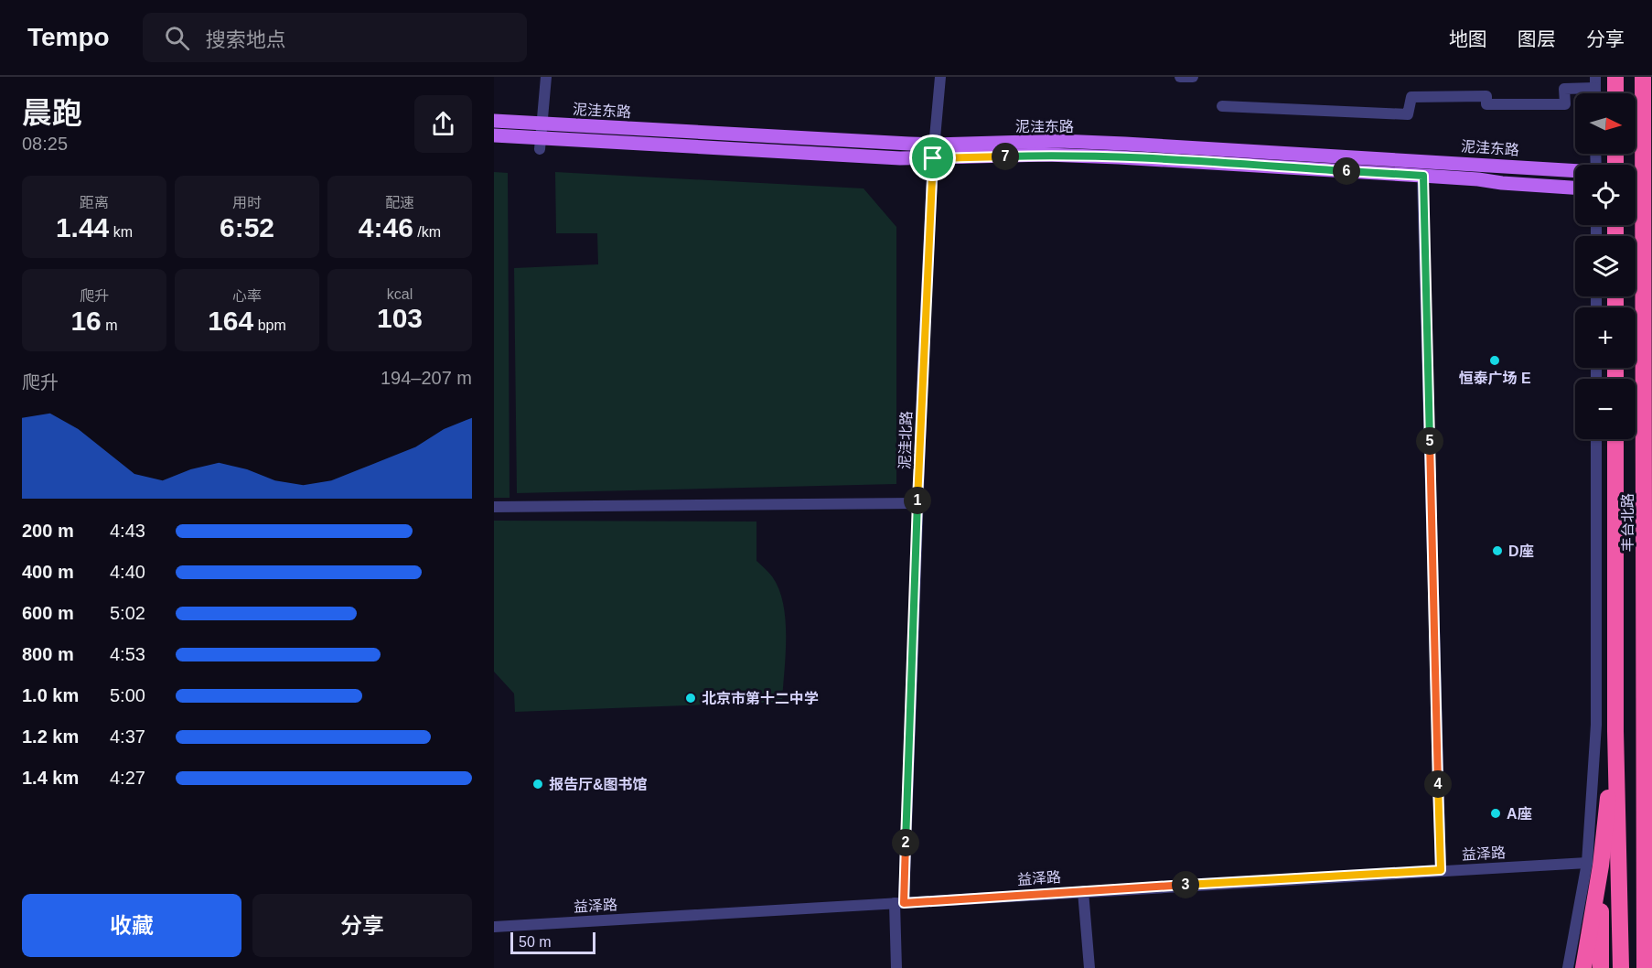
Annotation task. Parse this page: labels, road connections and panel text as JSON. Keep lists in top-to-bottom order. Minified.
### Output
{"streets":{"highway":["丰台北路"],"main road":["泥洼东路"],"street":["泥洼北路","益泽路"]},"crossings":[["泥洼东路","泥洼北路"],["泥洼北路","益泽路"],["丰台北路","益泽路"]],"places":["恒泰广场 E","D座","北京市第十二中学","报告厅&图书馆","A座"],"scale_bar":"50 m","north":"right","page":{"header":"Tempo","search":"搜索地点","nav":["地图","图层","分享"],"heading":["晨跑","08:25"],"map_buttons":["+","−"],"pins":["7","6","5","1","4","2","3"],"stats":[["距离","1.44 km"],["用时","6:52"],["配速","4:46 /km"],["爬升","16 m"],["心率","164 bpm"],["kcal","103"]],"chart":["爬升","194–207 m"],"list":[{"name":"200 m","note":"4:43"},{"name":"400 m","note":"4:40"},{"name":"600 m","note":"5:02"},{"name":"800 m","note":"4:53"},{"name":"1.0 km","note":"5:00"},{"name":"1.2 km","note":"4:37"},{"name":"1.4 km","note":"4:27"}],"buttons":["收藏","分享"],"scale":"50 m"}}
